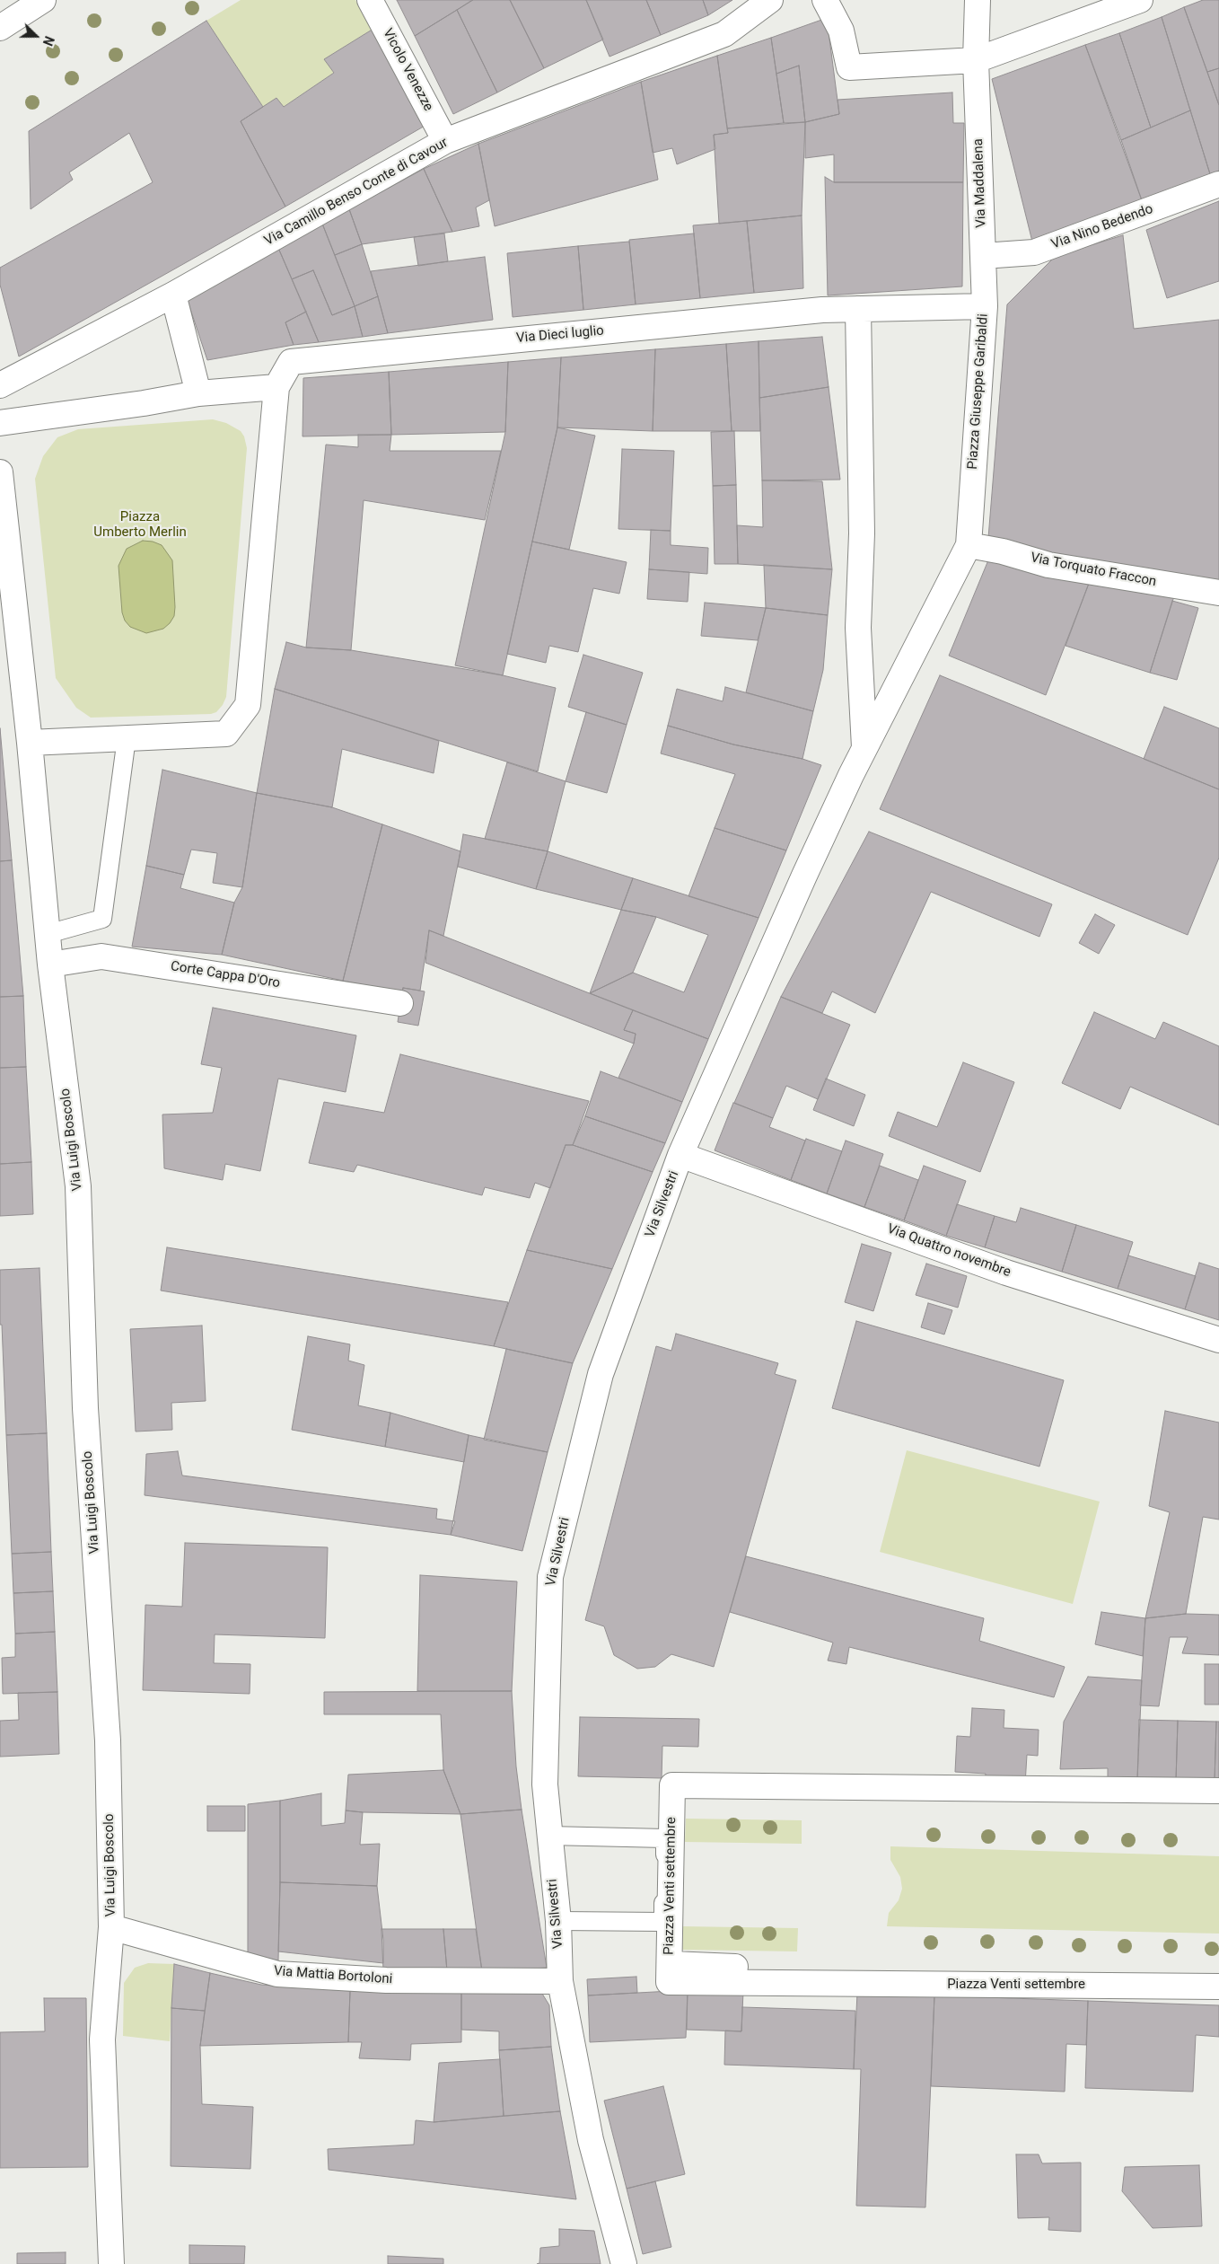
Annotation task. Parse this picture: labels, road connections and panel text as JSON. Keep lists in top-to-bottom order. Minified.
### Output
{"streets":{"street":["Vicolo Venezze","Via Maddalena","Via Camillo Benso Conte di Cavour","Via Nino Bedendo","Via Dieci luglio","Piazza Giuseppe Garibaldi","Via Torquato Fraccon","Corte Cappa D'Oro","Via Luigi Boscolo","Via Silvestri","Via Quattro novembre","Piazza Venti settembre","Via Mattia Bortoloni"]},"crossings":[["Vicolo Venezze","Via Camillo Benso Conte di Cavour"],["Via Maddalena","Via Nino Bedendo"],["Via Maddalena","Piazza Giuseppe Garibaldi"],["Via Dieci luglio","Piazza Giuseppe Garibaldi"],["Piazza Giuseppe Garibaldi","Via Torquato Fraccon"],["Piazza Giuseppe Garibaldi","Via Silvestri"],["Corte Cappa D'Oro","Via Luigi Boscolo"],["Via Luigi Boscolo","Via Mattia Bortoloni"],["Via Silvestri","Via Quattro novembre"],["Via Silvestri","Piazza Venti settembre"],["Via Silvestri","Via Mattia Bortoloni"]],"parks":["Piazza Umberto Merlin"],"north":"right"}
